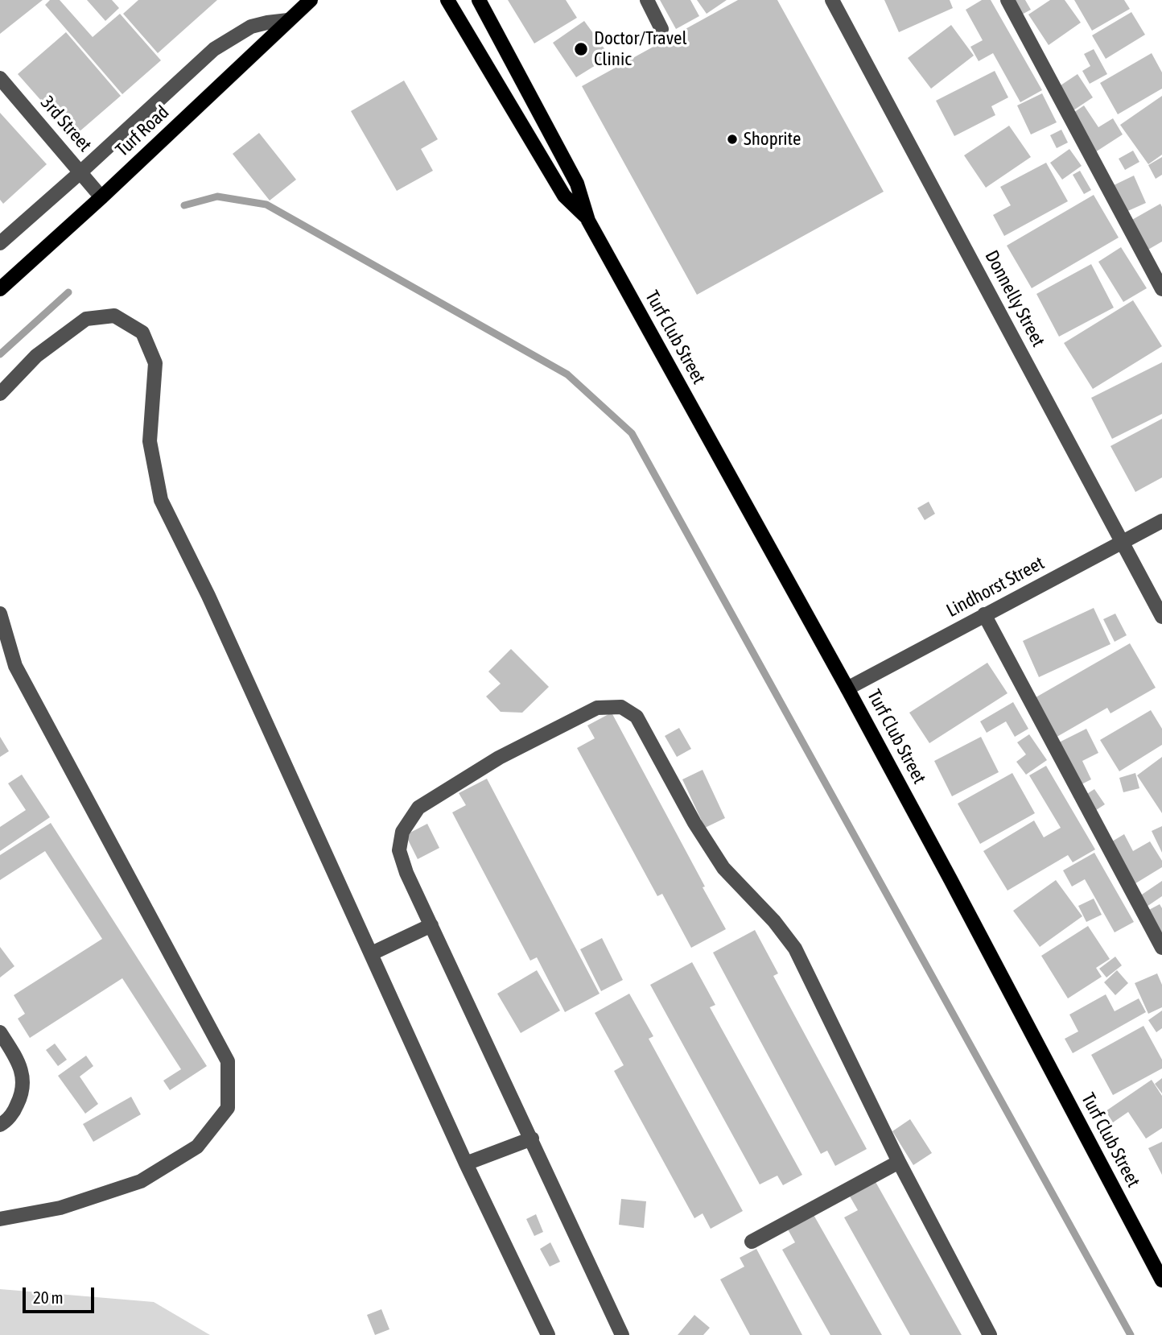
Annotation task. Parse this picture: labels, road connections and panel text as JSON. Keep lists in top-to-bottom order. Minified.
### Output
{"streets":{"main road":["Turf Road","Turf Club Street"],"street":["3rd Street","Donnelly Street","Lindhorst Street"]},"crossings":[["3rd Street","Turf Road"],["Donnelly Street","Lindhorst Street"],["Turf Club Street","Lindhorst Street"]],"places":["Doctor/Travel Clinic","Shoprite"],"scale_bar":"20 m"}
